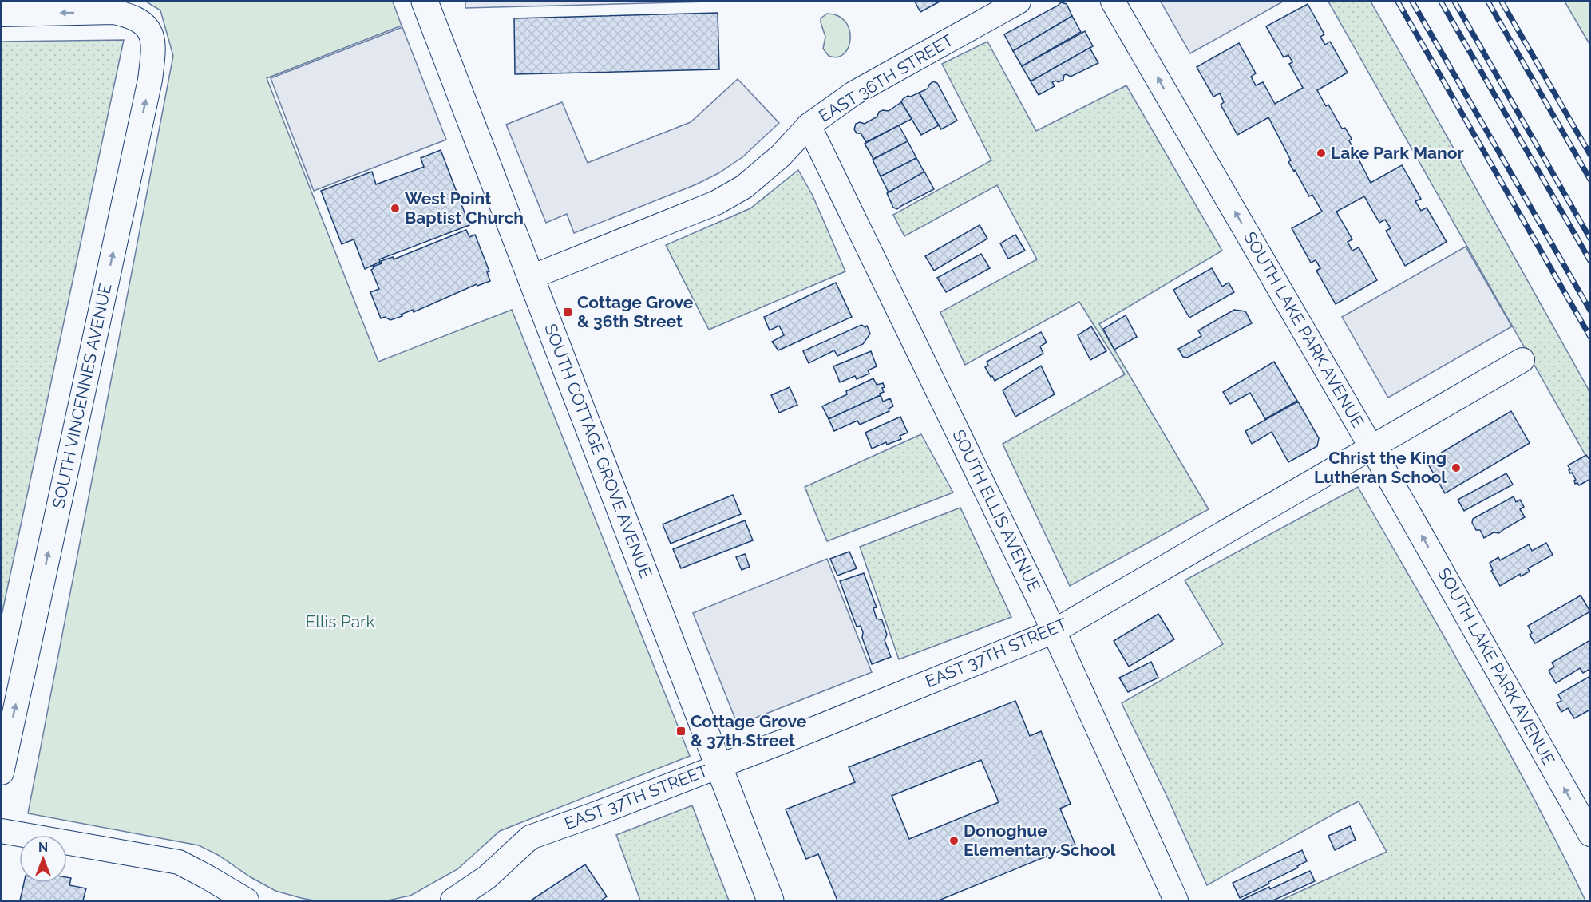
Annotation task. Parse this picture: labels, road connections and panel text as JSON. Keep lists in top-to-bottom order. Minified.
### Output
{"streets":{"main road":["SOUTH COTTAGE GROVE AVENUE"],"street":["EAST 36TH STREET","SOUTH LAKE PARK AVENUE","SOUTH VINCENNES AVENUE","SOUTH ELLIS AVENUE","EAST 37TH STREET"]},"crossings":[["EAST 36TH STREET","SOUTH COTTAGE GROVE AVENUE"],["EAST 36TH STREET","SOUTH ELLIS AVENUE"],["SOUTH LAKE PARK AVENUE","EAST 37TH STREET"],["SOUTH COTTAGE GROVE AVENUE","EAST 37TH STREET"],["SOUTH ELLIS AVENUE","EAST 37TH STREET"]],"one_way":["SOUTH LAKE PARK AVENUE","SOUTH VINCENNES AVENUE"],"parks":["Ellis Park"],"places":{"other":["Lake Park Manor","West Point Baptist Church","Christ the King Lutheran School","Donoghue Elementary School"],"transit":["Cottage Grove & 36th Street","Cottage Grove & 37th Street"]},"north":"top"}
